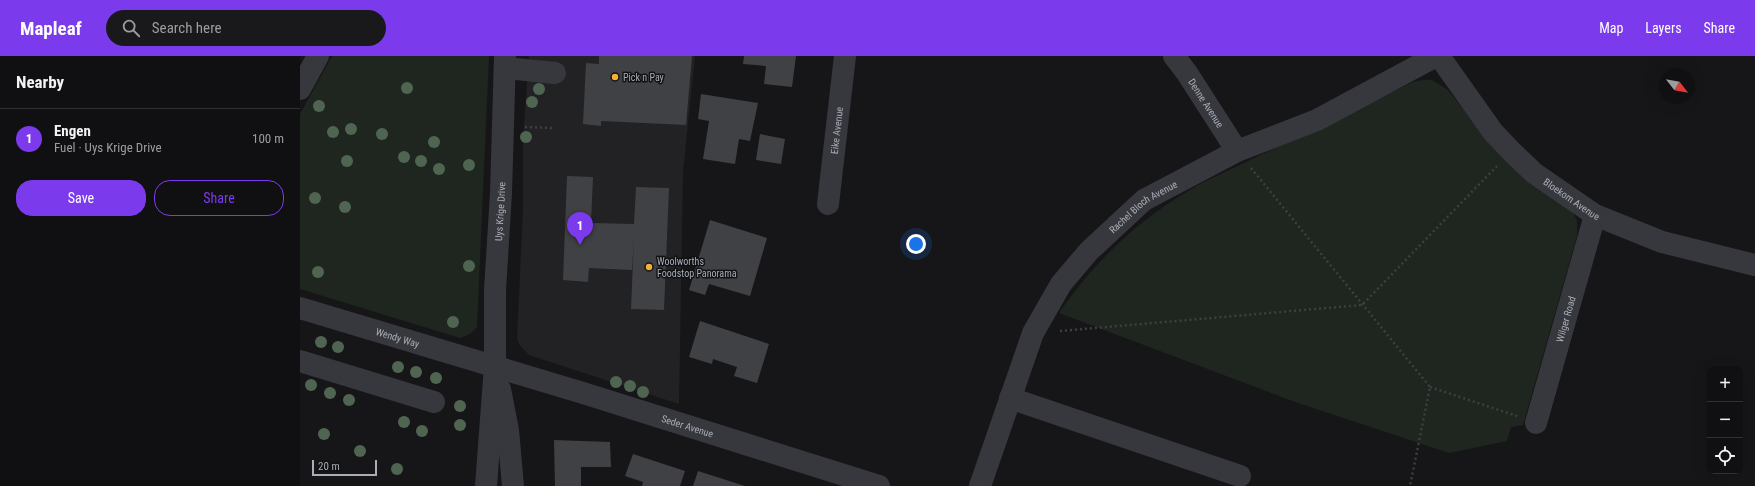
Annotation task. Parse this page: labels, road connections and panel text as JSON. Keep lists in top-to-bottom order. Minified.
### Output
{"streets":{"street":["Denne Avenue","Eike Avenue","Bloekom Avenue","Rachel Bloch Avenue","Uys Krige Drive","Wilger Road","Wendy Way","Seder Avenue"]},"crossings":[["Denne Avenue","Rachel Bloch Avenue"],["Bloekom Avenue","Rachel Bloch Avenue"],["Bloekom Avenue","Wilger Road"],["Uys Krige Drive","Wendy Way"],["Uys Krige Drive","Seder Avenue"],["Wendy Way","Seder Avenue"]],"places":["Pick n Pay","Woolworths Foodstop Panorama"],"scale_bar":"20 m","north":"bottom right","page":{"header":"Mapleaf","search":"Search here","nav":["Map","Layers","Share"],"heading":"Nearby","list":[{"mark":"1","name":"Engen","note":"Fuel · Uys Krige Drive","value":"100 m"}],"buttons":["Save","Share"],"pins":"1","map_buttons":["+","−"],"scale":"20 m"}}
